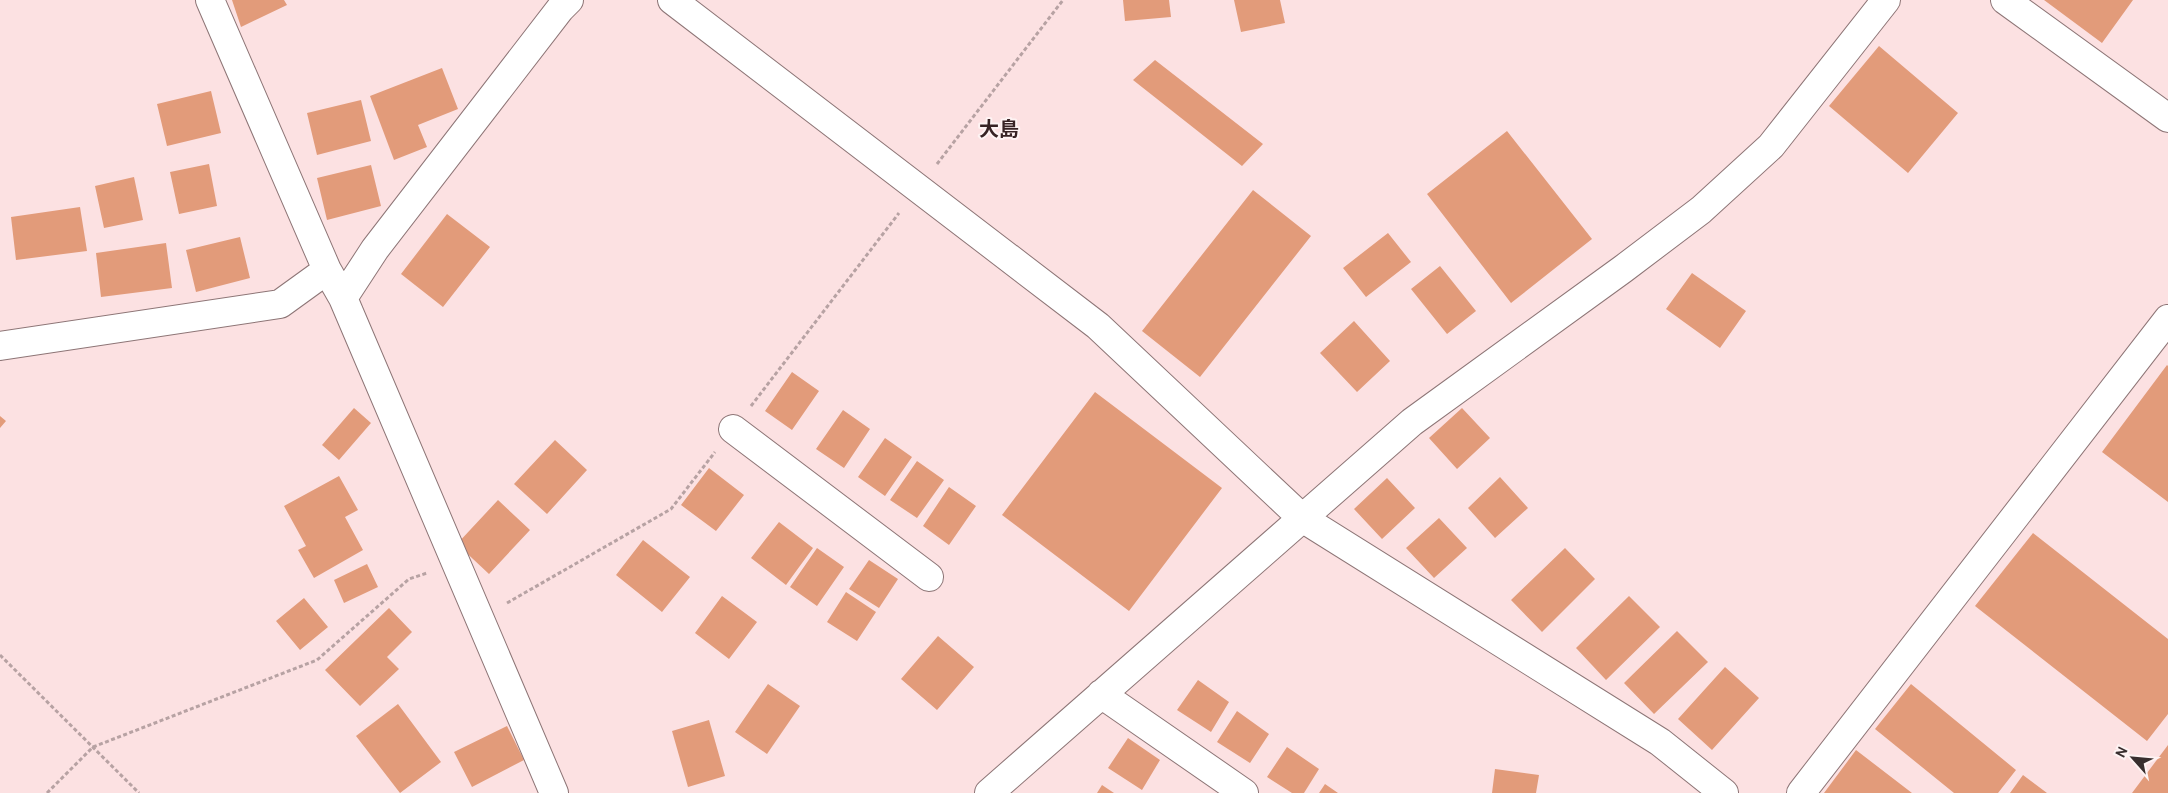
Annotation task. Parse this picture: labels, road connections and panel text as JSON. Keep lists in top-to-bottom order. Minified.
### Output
{"districts":["大島"],"north":"top left"}
